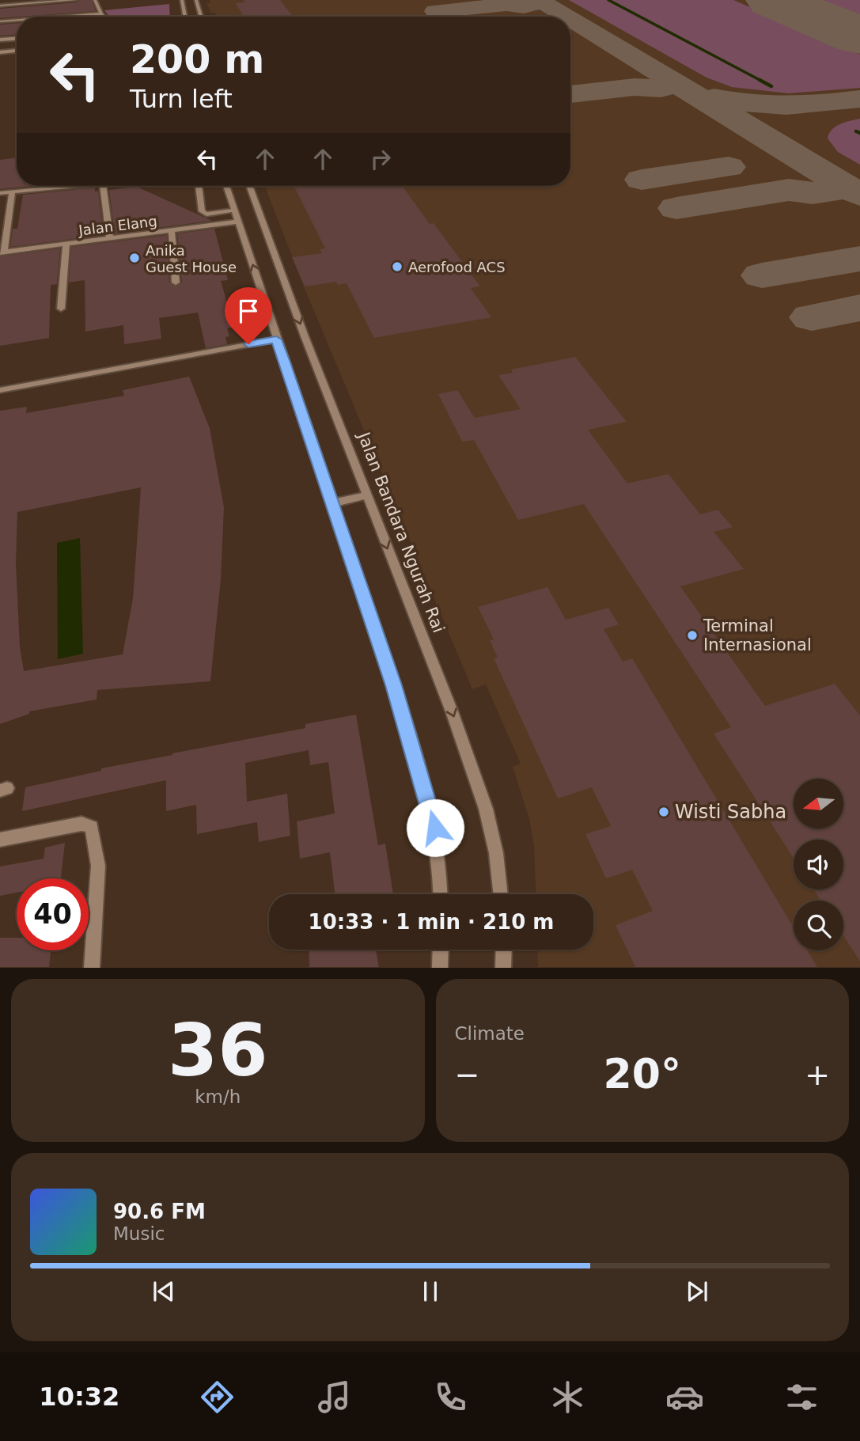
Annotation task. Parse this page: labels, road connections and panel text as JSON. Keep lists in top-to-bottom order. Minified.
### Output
{"streets":{"street":["Jalan Elang","Jalan Bandara Ngurah Rai"]},"places":["Anika Guest House","Aerofood ACS","Terminal Internasional","Wisti Sabha"],"north":"left","page":{"turn":["200 m","Turn left"],"limit":"40","trip":"10:33 · 1 min · 210 m","tile":[["36","km/h"],"Climate"],"heat":["−","20°","+"],"song":["90.6 FM","Music"],"tabs":"10:32"}}
